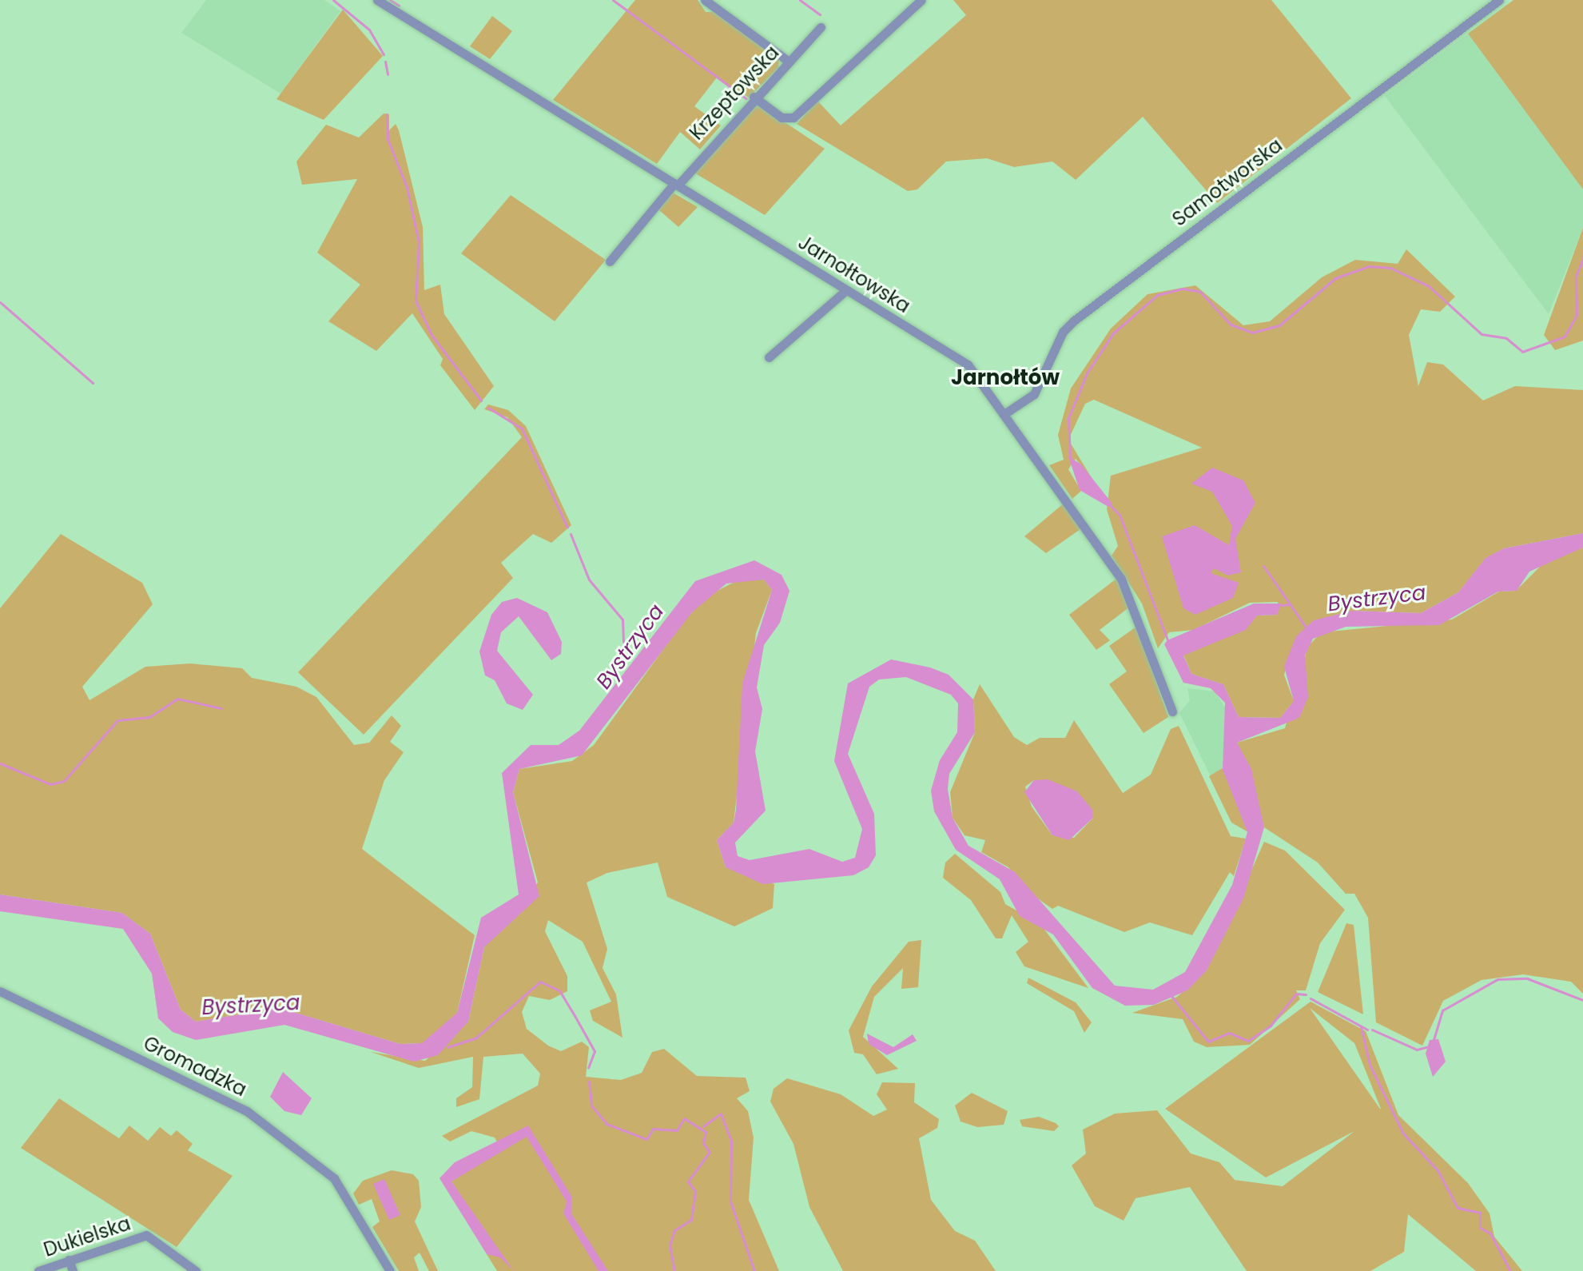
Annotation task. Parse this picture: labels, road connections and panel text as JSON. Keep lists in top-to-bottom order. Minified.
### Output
{"streets":{"street":["Krzeptowska","Samotworska","Jarnołtowska","Gromadzka","Dukielska"]},"crossings":[["Krzeptowska","Jarnołtowska"],["Samotworska","Jarnołtowska"]],"districts":["Jarnołtów"],"water":["Bystrzyca"]}
